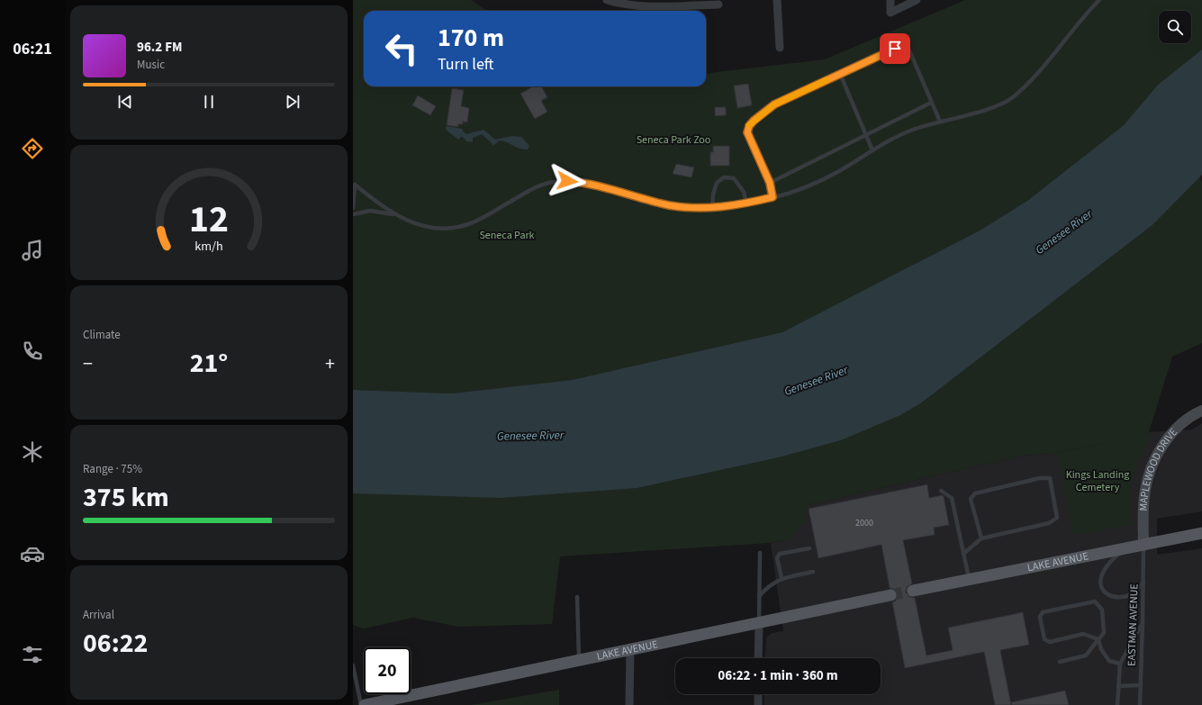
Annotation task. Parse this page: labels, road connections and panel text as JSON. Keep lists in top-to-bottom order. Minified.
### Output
{"streets":{"main road":["LAKE AVENUE"],"street":["MAPLEWOOD DRIVE"],"lane":["EASTMAN AVENUE"]},"crossings":[["MAPLEWOOD DRIVE","LAKE AVENUE"],["MAPLEWOOD DRIVE","EASTMAN AVENUE"],["LAKE AVENUE","EASTMAN AVENUE"]],"water":["Genesee River"],"parks":["Seneca Park Zoo","Seneca Park","Kings Landing Cemetery"],"house_numbers":["2000"],"page":{"tabs":"06:21","turn":["170 m","Turn left"],"song":["96.2 FM","Music"],"tile":["Climate",["Range · 75%","375 km"],["Arrival","06:22"]],"heat":["−","21°","+"],"limit":"20","trip":"06:22 · 1 min · 360 m","gauge":["12","km/h"]}}
